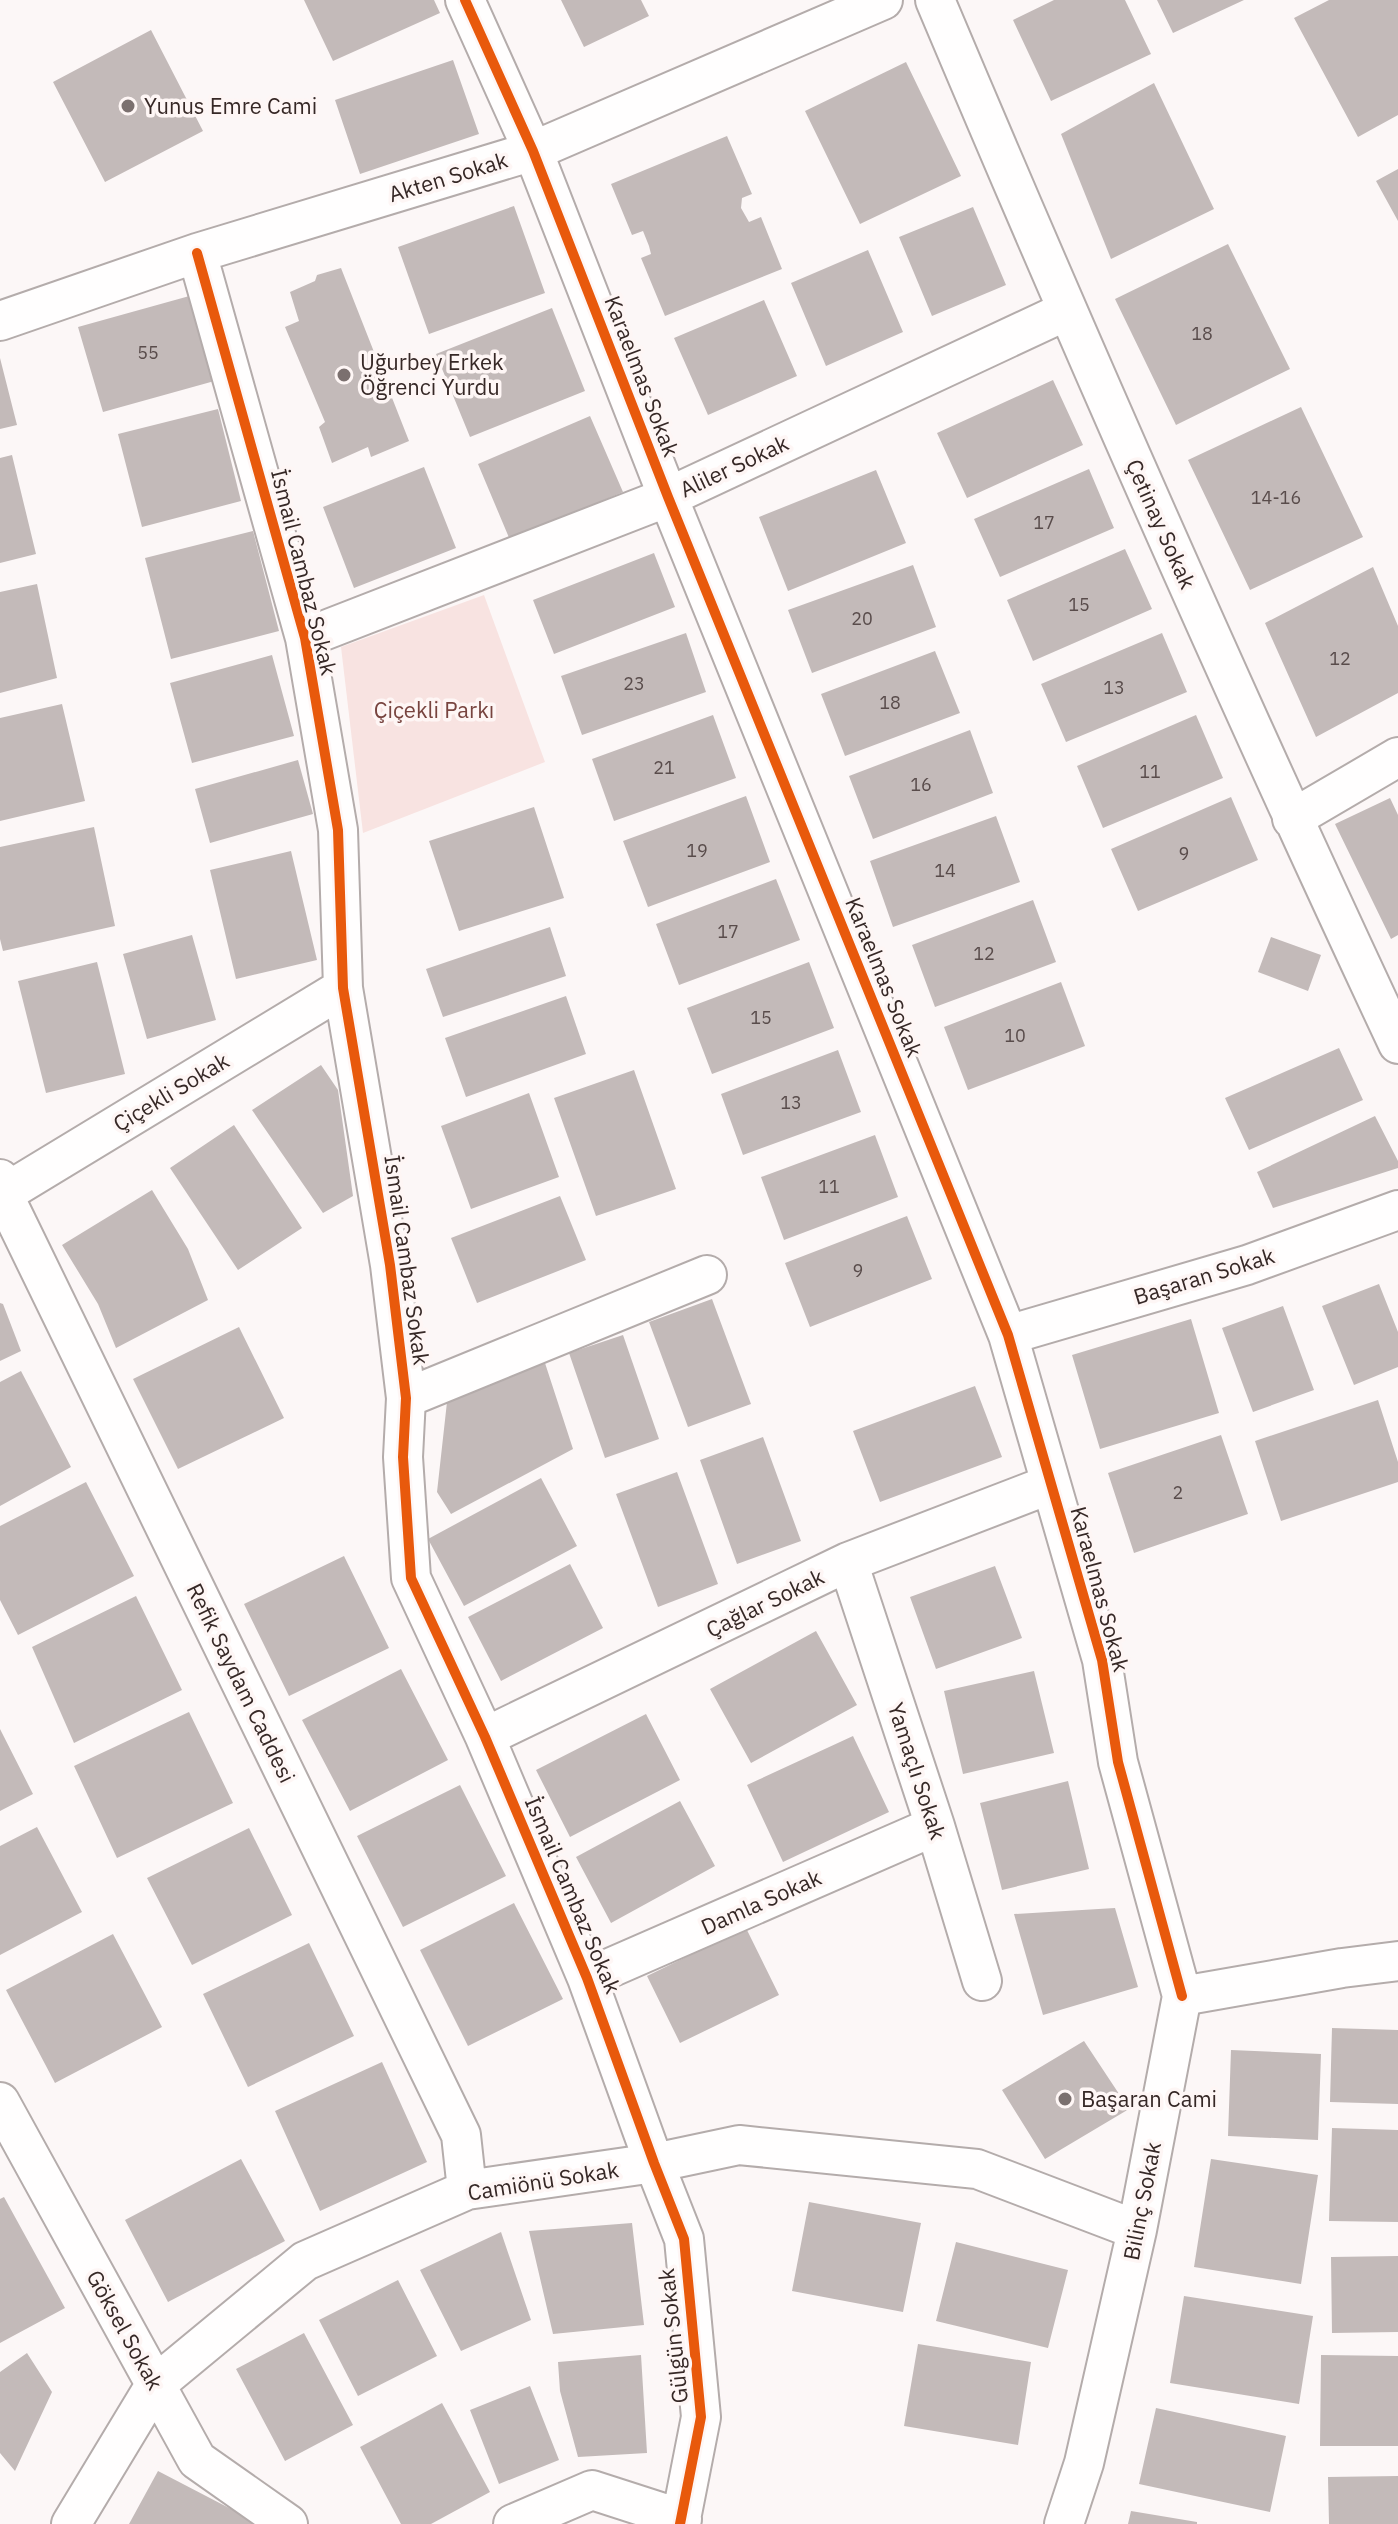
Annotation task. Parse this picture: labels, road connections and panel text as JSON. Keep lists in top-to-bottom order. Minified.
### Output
{"streets":{"street":["Akten Sokak","Karaelmas Sokak","Aliler Sokak","Çetinay Sokak","İsmail Cambaz Sokak","Çiçekli Sokak","Başaran Sokak","Çağlar Sokak","Refik Saydam Caddesi","Yamaçlı Sokak","Damla Sokak","Camiönü Sokak","Bilinç Sokak","Göksel Sokak","Gülgün Sokak"]},"crossings":[["Akten Sokak","Karaelmas Sokak"],["Akten Sokak","İsmail Cambaz Sokak"],["Karaelmas Sokak","Aliler Sokak"],["Karaelmas Sokak","Başaran Sokak"],["Karaelmas Sokak","Çağlar Sokak"],["Karaelmas Sokak","Bilinç Sokak"],["Aliler Sokak","Çetinay Sokak"],["Aliler Sokak","İsmail Cambaz Sokak"],["İsmail Cambaz Sokak","Çiçekli Sokak"],["İsmail Cambaz Sokak","Çağlar Sokak"],["İsmail Cambaz Sokak","Damla Sokak"],["İsmail Cambaz Sokak","Camiönü Sokak"],["İsmail Cambaz Sokak","Gülgün Sokak"],["Çiçekli Sokak","Refik Saydam Caddesi"],["Çağlar Sokak","Yamaçlı Sokak"],["Refik Saydam Caddesi","Camiönü Sokak"],["Yamaçlı Sokak","Damla Sokak"],["Camiönü Sokak","Bilinç Sokak"],["Camiönü Sokak","Göksel Sokak"]],"parks":["Çiçekli Parkı"],"places":["Yunus Emre Cami","Uğurbey Erkek Öğrenci Yurdu","Başaran Cami"],"house_numbers":["18","55","14-16","17","15","20","12","23","13","18","21","11","16","19","9","14","17","12","15","10","13","11","9","2"]}
